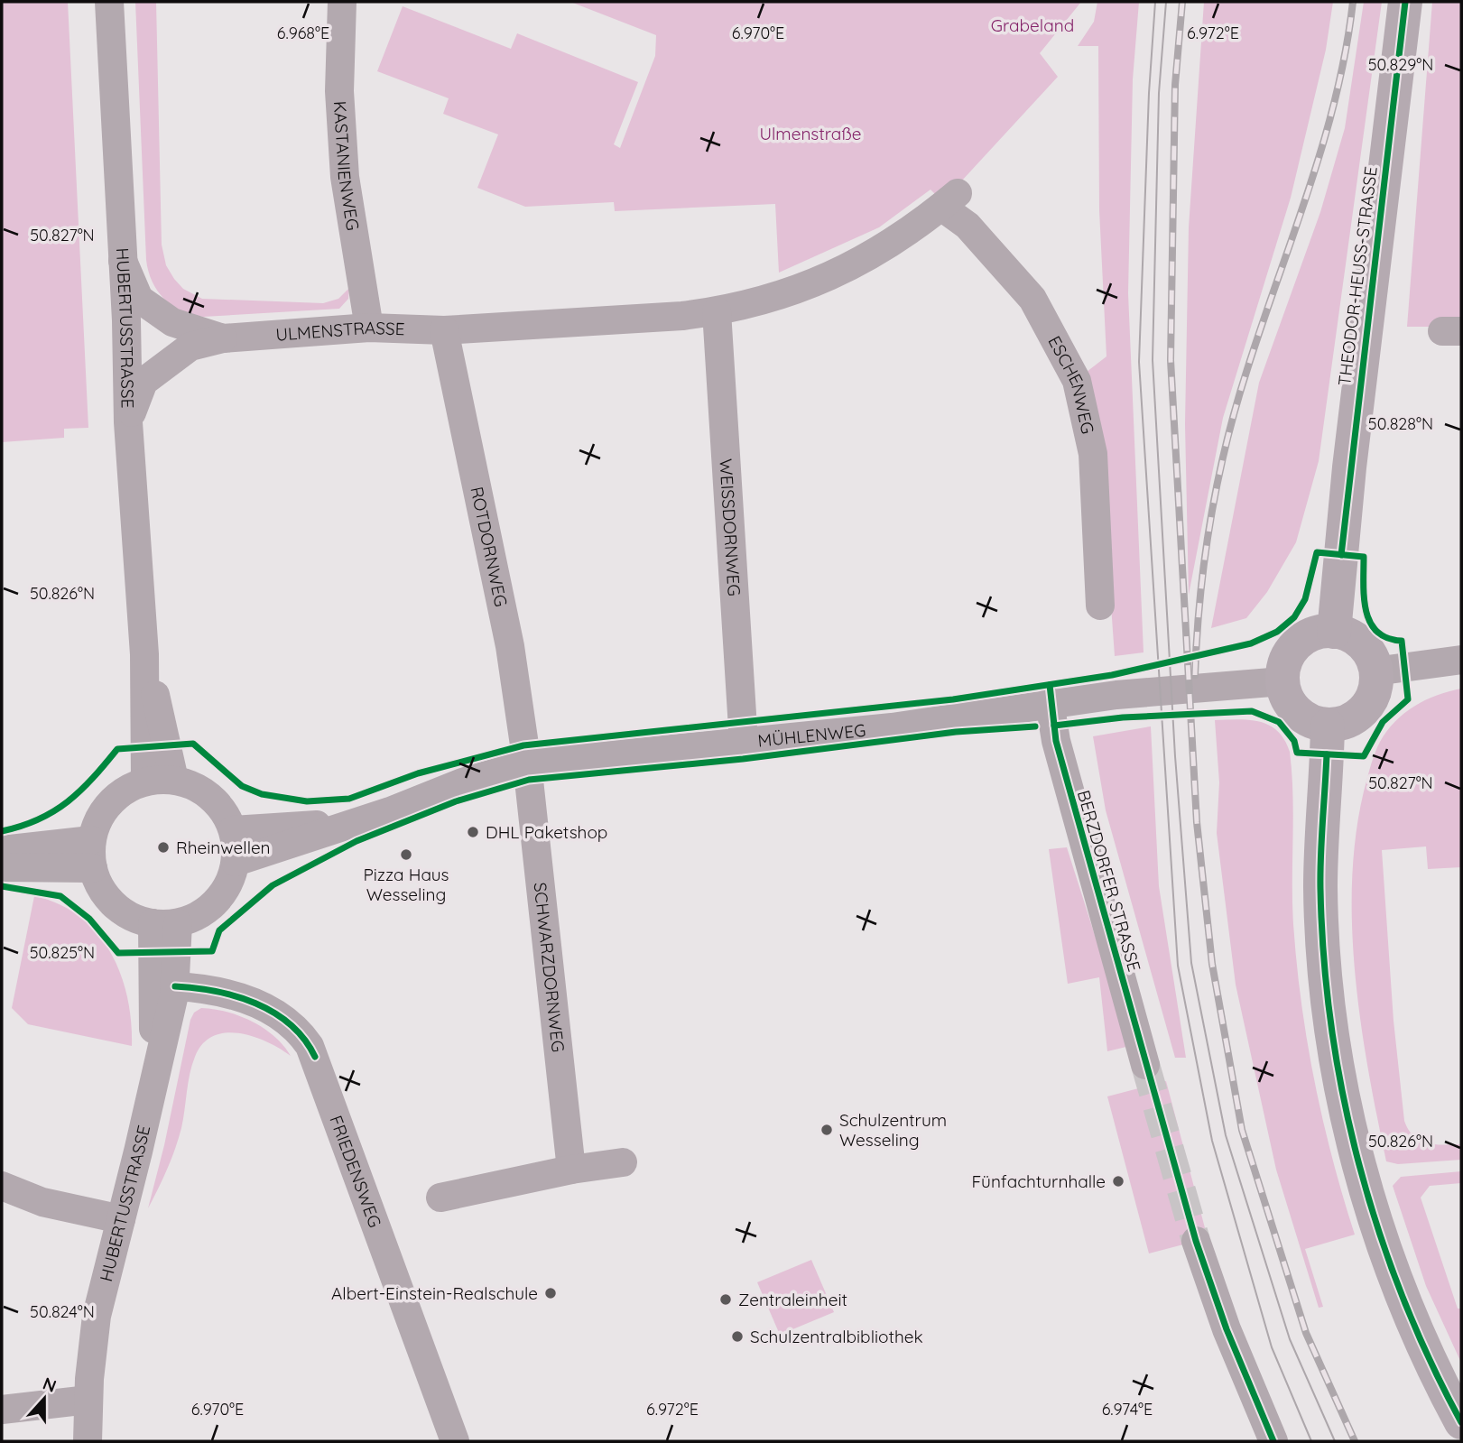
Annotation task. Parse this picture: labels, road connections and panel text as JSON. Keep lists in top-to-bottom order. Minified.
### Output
{"streets":{"main road":["THEODOR-HEUSS-STRASSE"],"street":["KASTANIENWEG","HUBERTUSSTRASSE","ULMENSTRASSE","ESCHENWEG","WEISSDORNWEG","ROTDORNWEG","MÜHLENWEG","BERZDORFER STRASSE","SCHWARZDORNWEG","FRIEDENSWEG"]},"crossings":[["KASTANIENWEG","ULMENSTRASSE"],["THEODOR-HEUSS-STRASSE","MÜHLENWEG"],["HUBERTUSSTRASSE","ULMENSTRASSE"],["HUBERTUSSTRASSE","MÜHLENWEG"],["HUBERTUSSTRASSE","FRIEDENSWEG"],["ULMENSTRASSE","ESCHENWEG"],["ULMENSTRASSE","WEISSDORNWEG"],["ULMENSTRASSE","ROTDORNWEG"],["WEISSDORNWEG","MÜHLENWEG"],["ROTDORNWEG","MÜHLENWEG"],["ROTDORNWEG","SCHWARZDORNWEG"],["MÜHLENWEG","BERZDORFER STRASSE"],["MÜHLENWEG","SCHWARZDORNWEG"]],"parks":["Grabeland","Ulmenstraße"],"places":["DHL Paketshop","Rheinwellen","Pizza Haus Wesseling","Schulzentrum Wesseling","Fünfachturnhalle","Albert-Einstein-Realschule","Zentraleinheit","Schulzentralbibliothek"],"north":"top","coordinates":["6.968°E","6.970°E","6.972°E","50.829°N","50.827°N","50.828°N","50.826°N","50.825°N","50.824°N","6.974°E"]}
